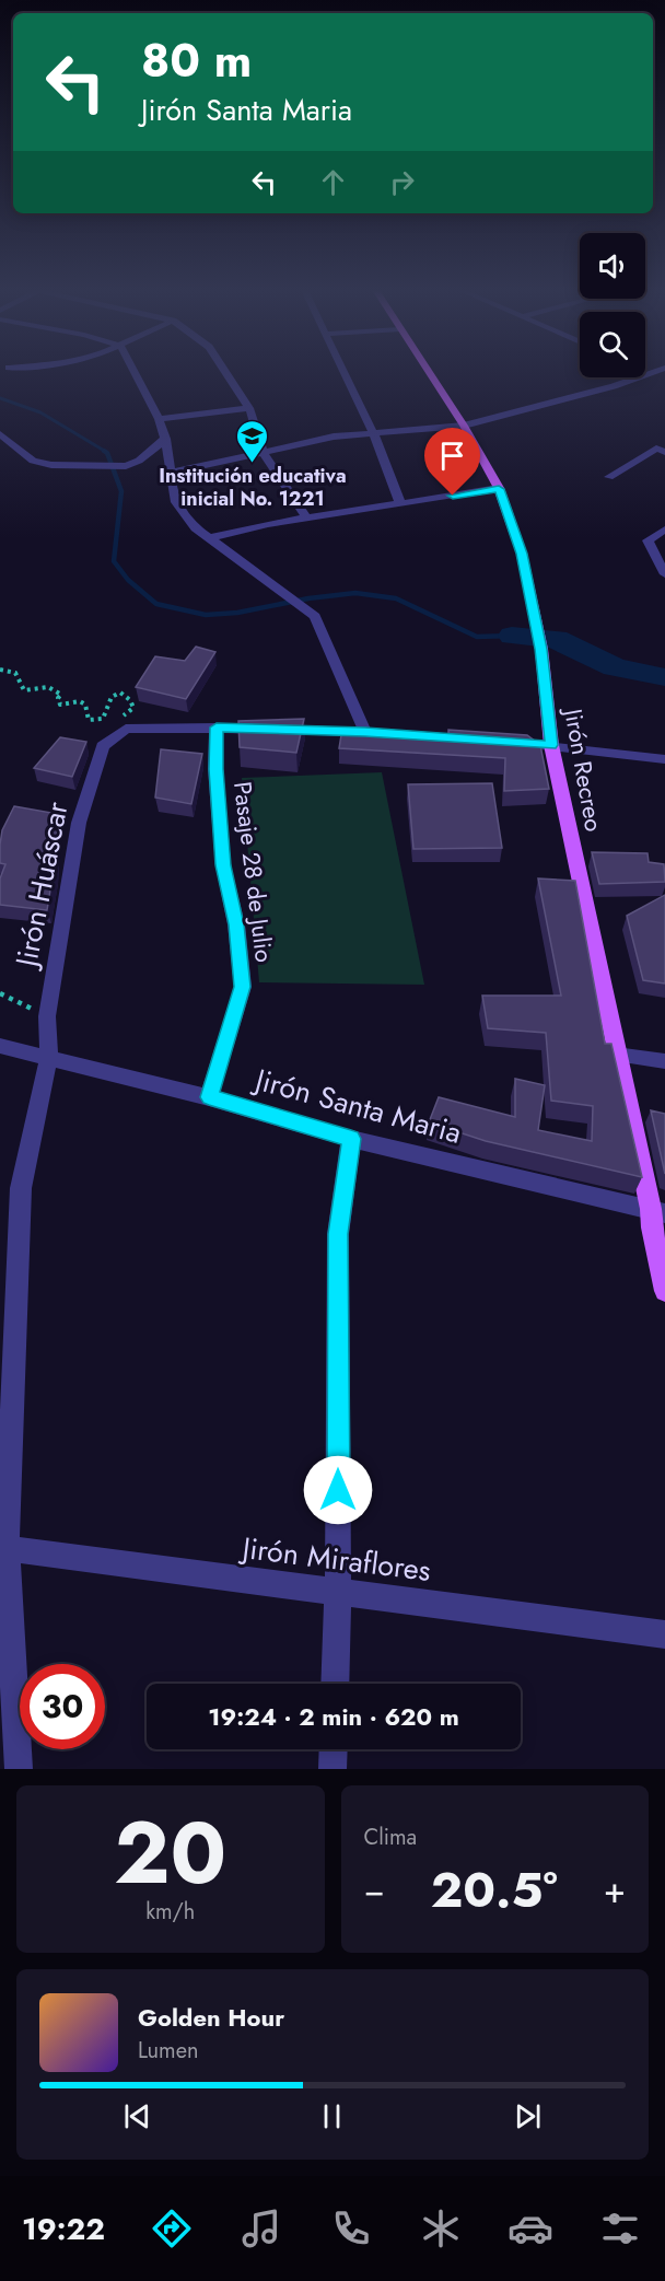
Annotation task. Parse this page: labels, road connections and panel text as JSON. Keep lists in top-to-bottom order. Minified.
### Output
{"streets":{"main road":["Jirón Recreo"],"street":["Pasaje 28 de Julio","Jirón Huáscar","Jirón Santa Maria","Jirón Miraflores"]},"crossings":[["Jirón Recreo","Jirón Santa Maria"],["Pasaje 28 de Julio","Jirón Santa Maria"],["Jirón Huáscar","Jirón Santa Maria"],["Jirón Huáscar","Jirón Miraflores"]],"places":{"school or university":["Institución educativa inicial No. 1221"]},"page":{"turn":["80 m","Jirón Santa Maria"],"limit":"30","trip":"19:24 · 2 min · 620 m","tile":[["20","km/h"],"Clima"],"heat":["−","20.5°","+"],"song":["Golden Hour","Lumen"],"tabs":"19:22"}}
